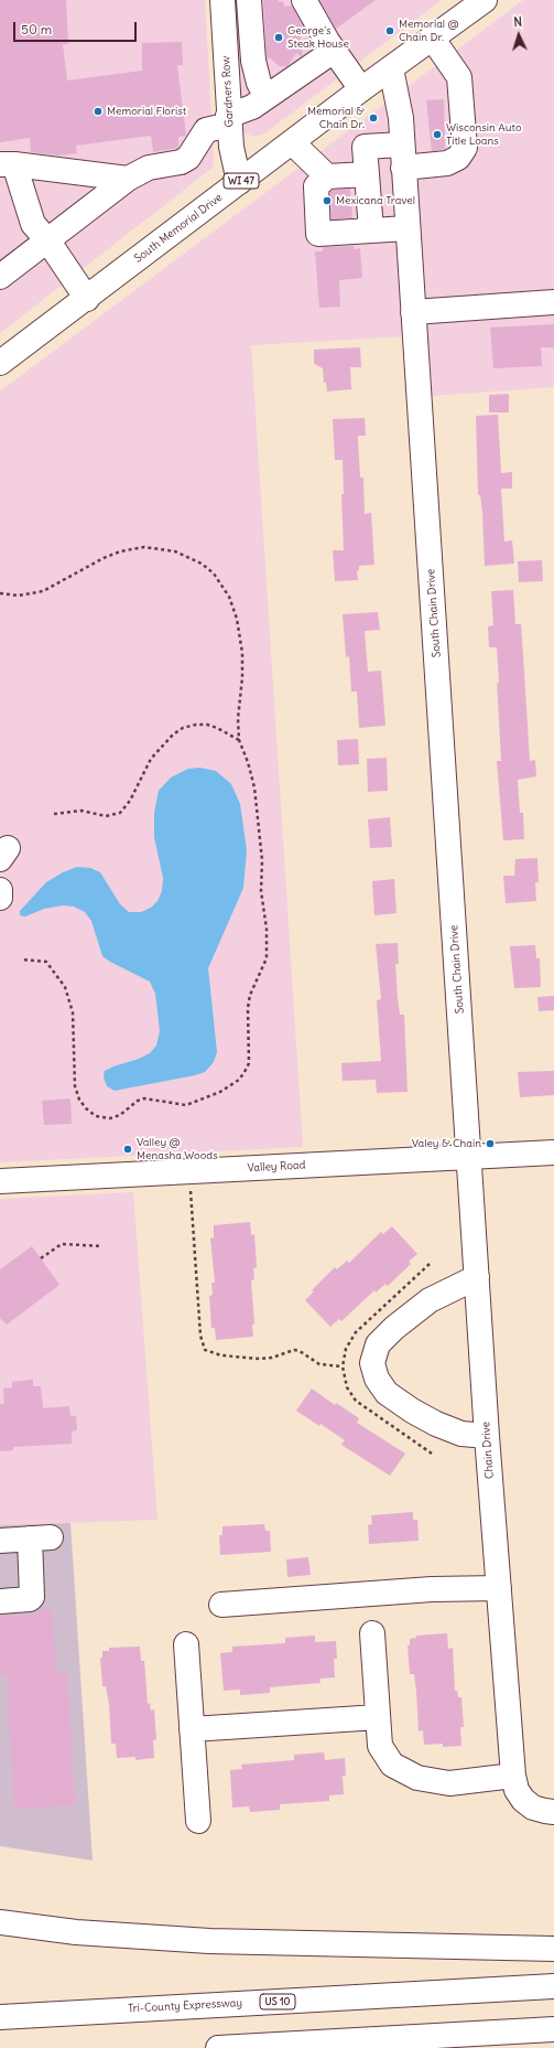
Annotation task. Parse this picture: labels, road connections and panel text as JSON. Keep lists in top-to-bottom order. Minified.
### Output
{"streets":{"main road":["Gardners Row","WI 47","South Memorial Drive","South Chain Drive","Valley Road","Chain Drive","US 10","Tri-County Expressway"]},"crossings":[["Gardners Row","South Memorial Drive"],["South Memorial Drive","South Chain Drive"],["South Chain Drive","Valley Road"],["South Chain Drive","Chain Drive"],["Valley Road","Chain Drive"]],"places":["Memorial @ Chain Dr.","George's Steak House","Memorial Florist","Memorial & Chain Dr.","Wisconsin Auto Title Loans","Mexicana Travel","Valey & Chain","Valley @ Menasha Woods"],"scale_bar":"50 m","north":"top"}
